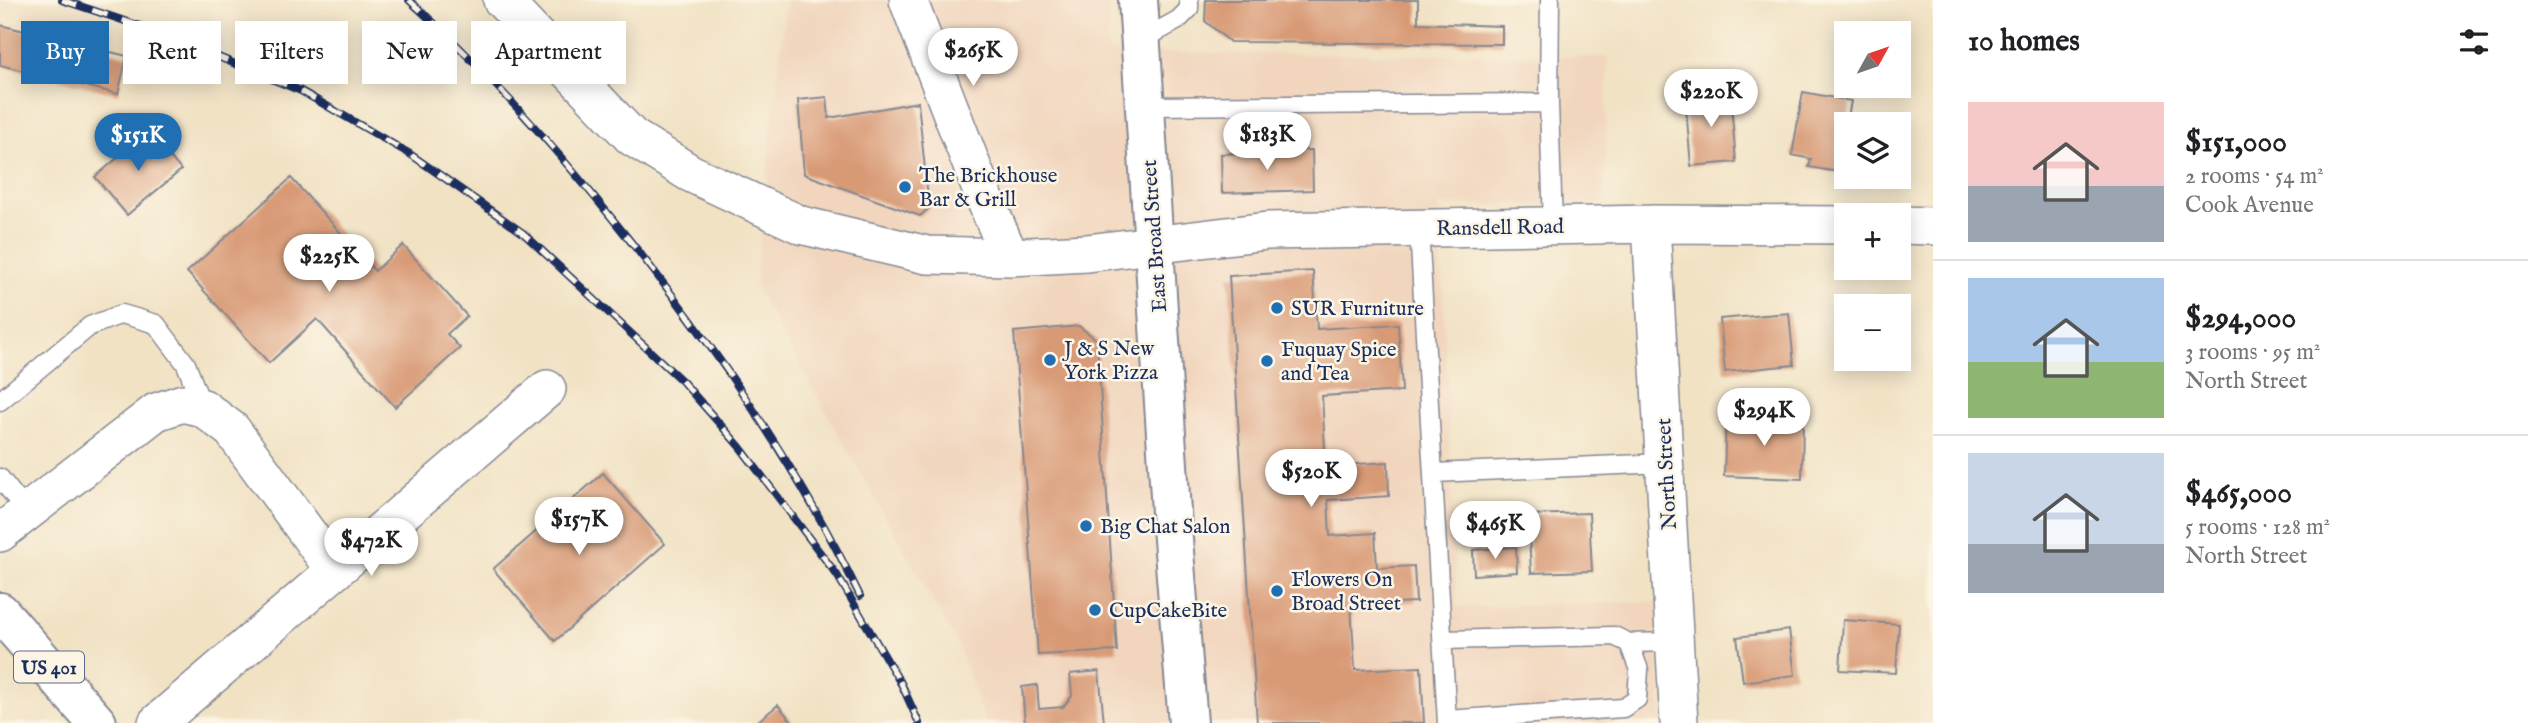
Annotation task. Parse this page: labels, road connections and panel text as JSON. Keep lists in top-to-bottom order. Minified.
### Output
{"streets":{"main road":["East Broad Street","US 401"],"street":["Ransdell Road","North Street"]},"crossings":[["Ransdell Road","East Broad Street"],["Ransdell Road","North Street"]],"places":["The Brickhouse Bar & Grill","SUR Furniture","J & S New York Pizza","Fuquay Spice and Tea","Big Chat Salon","Flowers On Broad Street","CupCakeBite"],"north":"top right","page":{"heading":"10 homes","map_buttons":["+","−"],"chip":["Buy","Rent","Filters","New","Apartment"],"price":["$265K","$220K","$183K","$151K","$225K","$294K","$520K","$157K","$465K","$472K"],"list":[{"name":"$151,000","note":"2 rooms · 54 m² · Cook Avenue"},{"name":"$294,000","note":"3 rooms · 95 m² · North Street"},{"name":"$465,000","note":"5 rooms · 128 m² · North Street"}]}}
